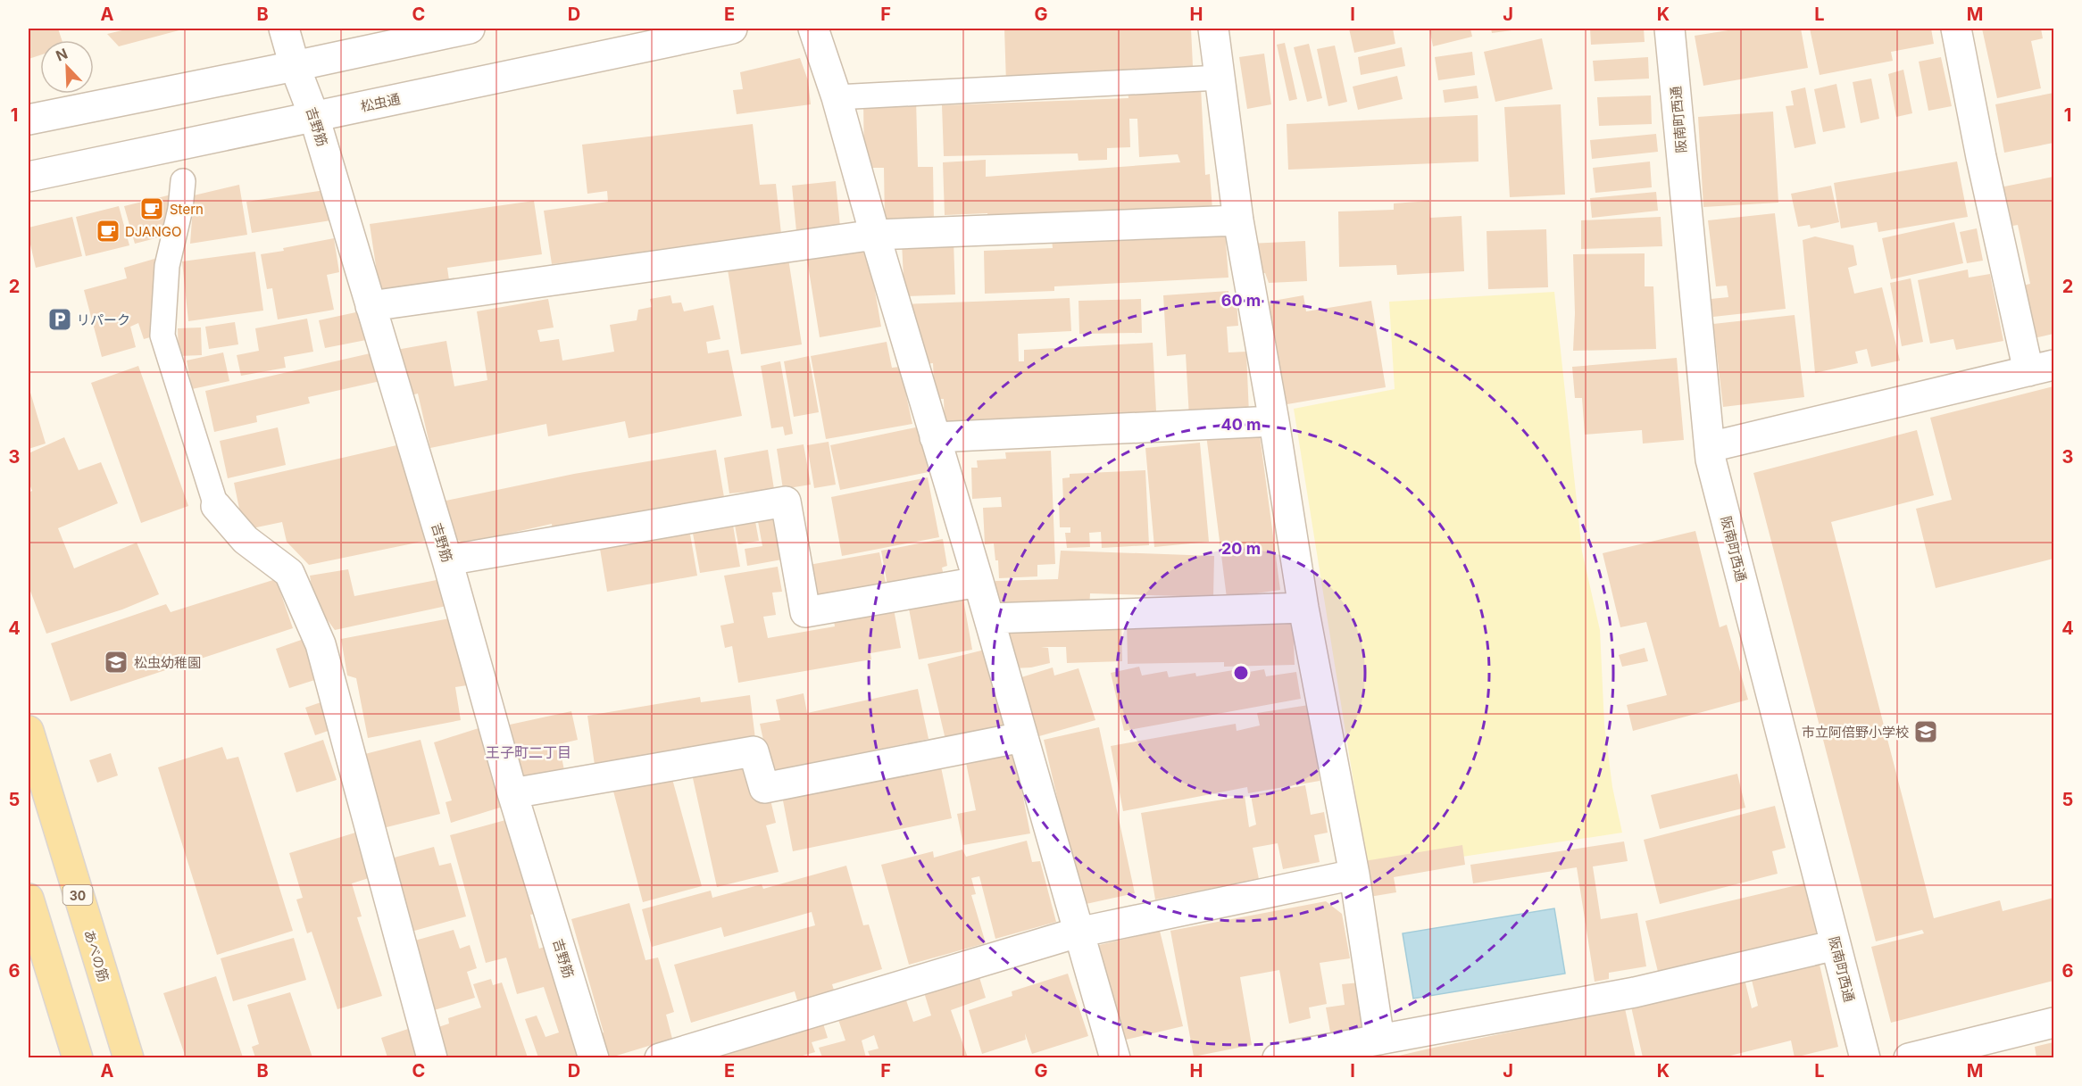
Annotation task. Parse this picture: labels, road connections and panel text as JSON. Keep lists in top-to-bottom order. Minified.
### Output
{"streets":{"main road":["30","あべの筋"],"street":["松虫通","阪南町西通","吉野筋"]},"crossings":[["松虫通","吉野筋"]],"districts":["王子町二丁目"],"places":{"cafe":["Stern","DJANGO"],"parking":["リパーク"],"school or university":["松虫幼稚園","市立阿倍野小学校"]},"north":"top left","grid":{"columns":["A","B","C","D","E","F","G","H","I","J","K","L","M"],"rows":["1","2","3","4","5","6"]},"rings":["60 m","40 m","20 m"]}
